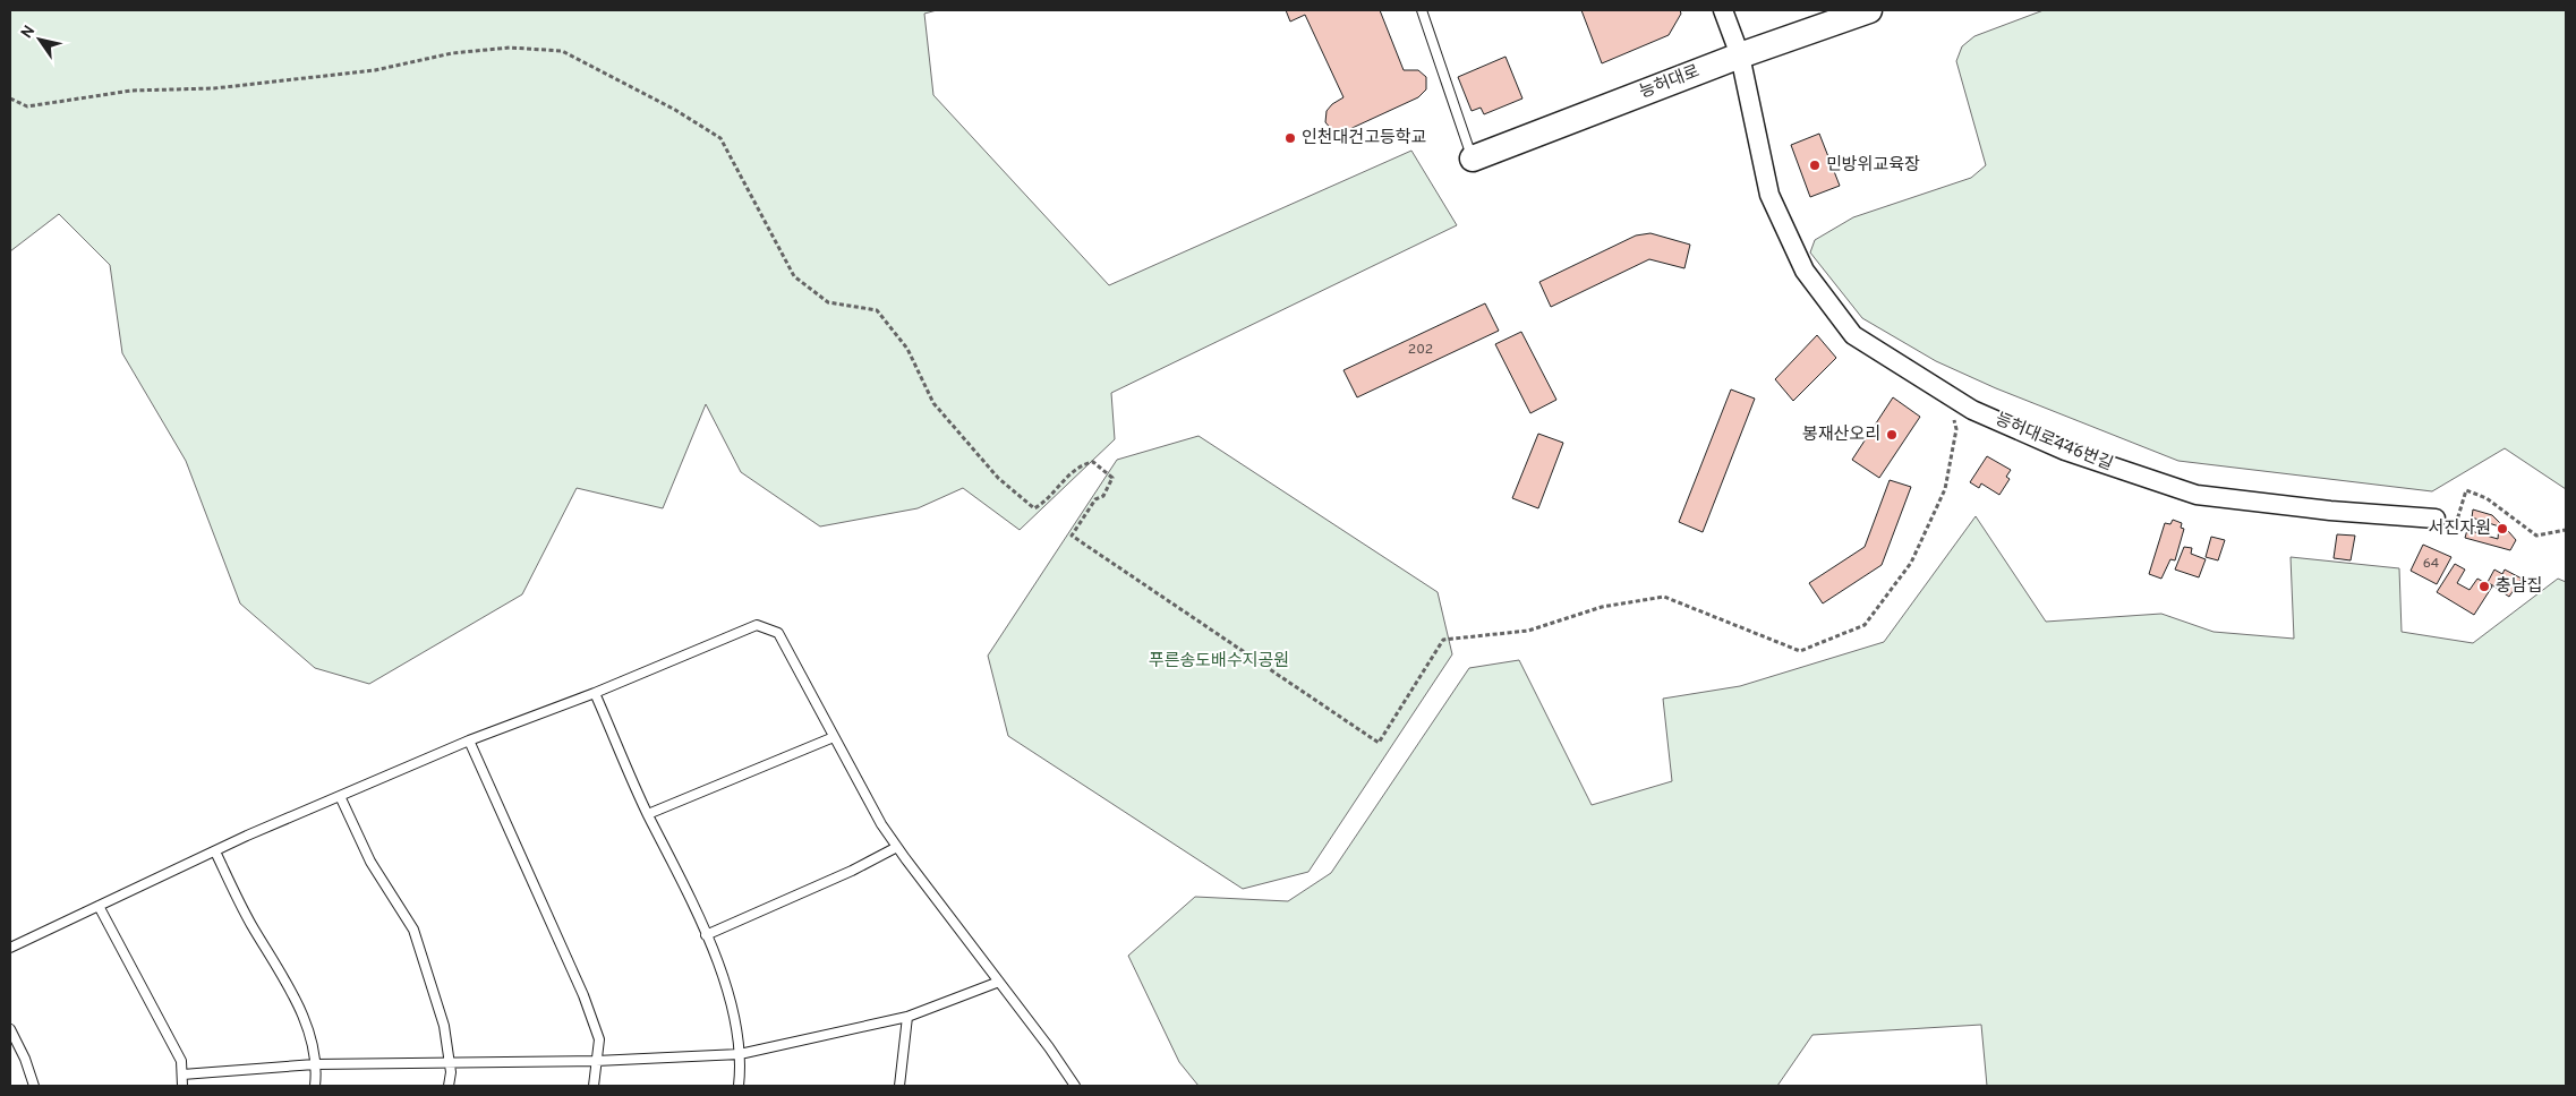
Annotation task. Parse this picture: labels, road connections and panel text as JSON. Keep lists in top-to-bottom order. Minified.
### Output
{"streets":{"main road":["능허대로"],"street":["능허대로446번길"]},"crossings":[["능허대로","능허대로446번길"]],"parks":["푸른송도배수지공원"],"places":["인천대건고등학교","민방위교육장","봉재산오리","서진자원","충남집"],"house_numbers":["202","64"],"north":"top left"}
